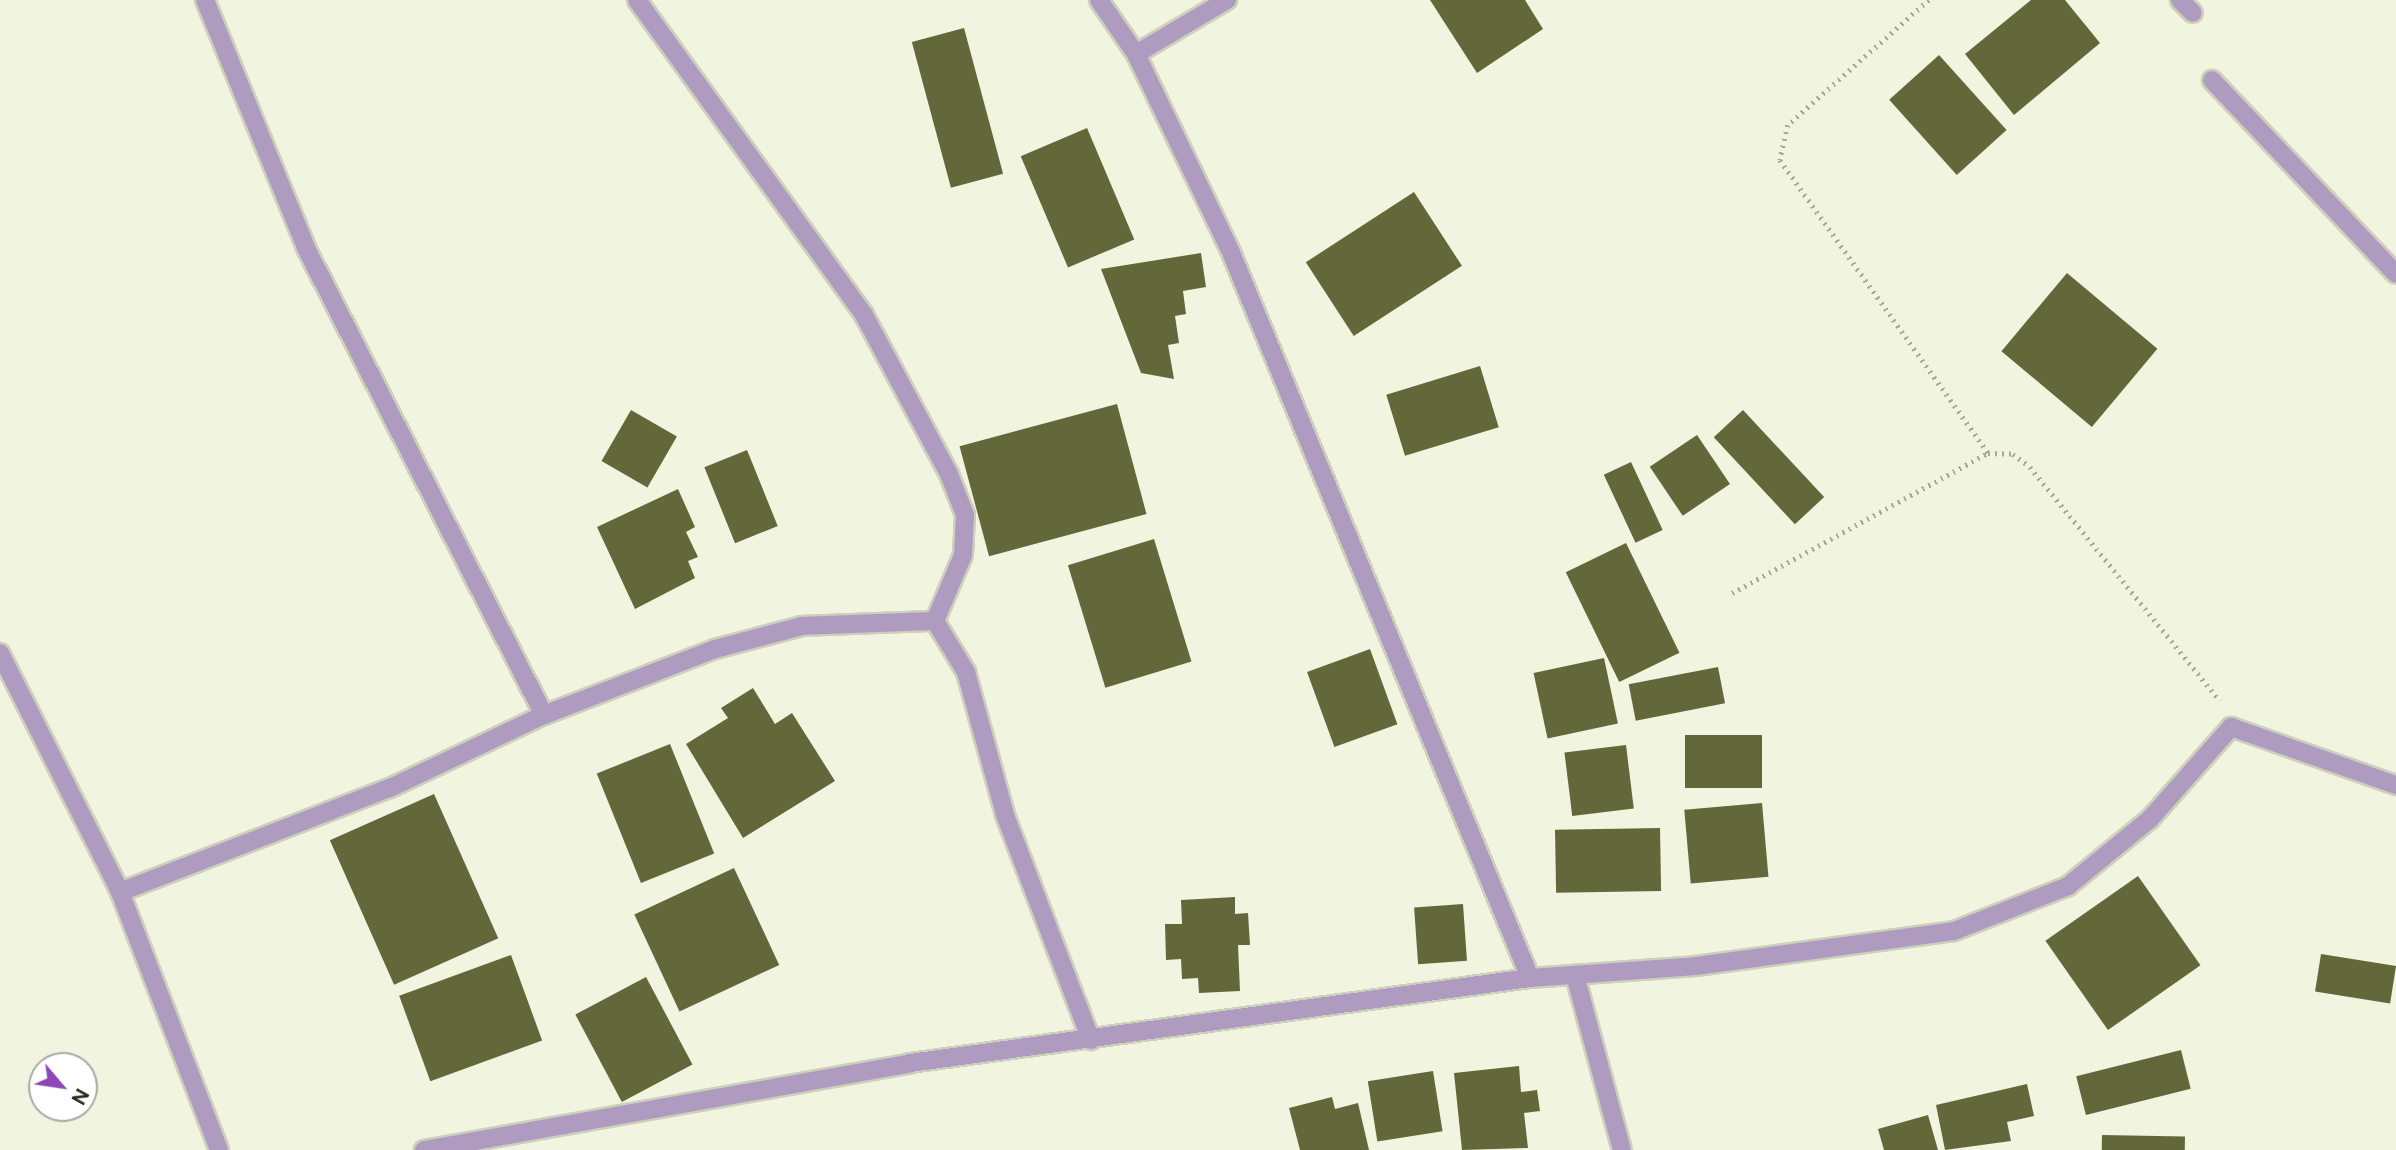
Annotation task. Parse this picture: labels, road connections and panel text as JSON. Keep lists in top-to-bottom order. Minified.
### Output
{"north":"bottom right"}
